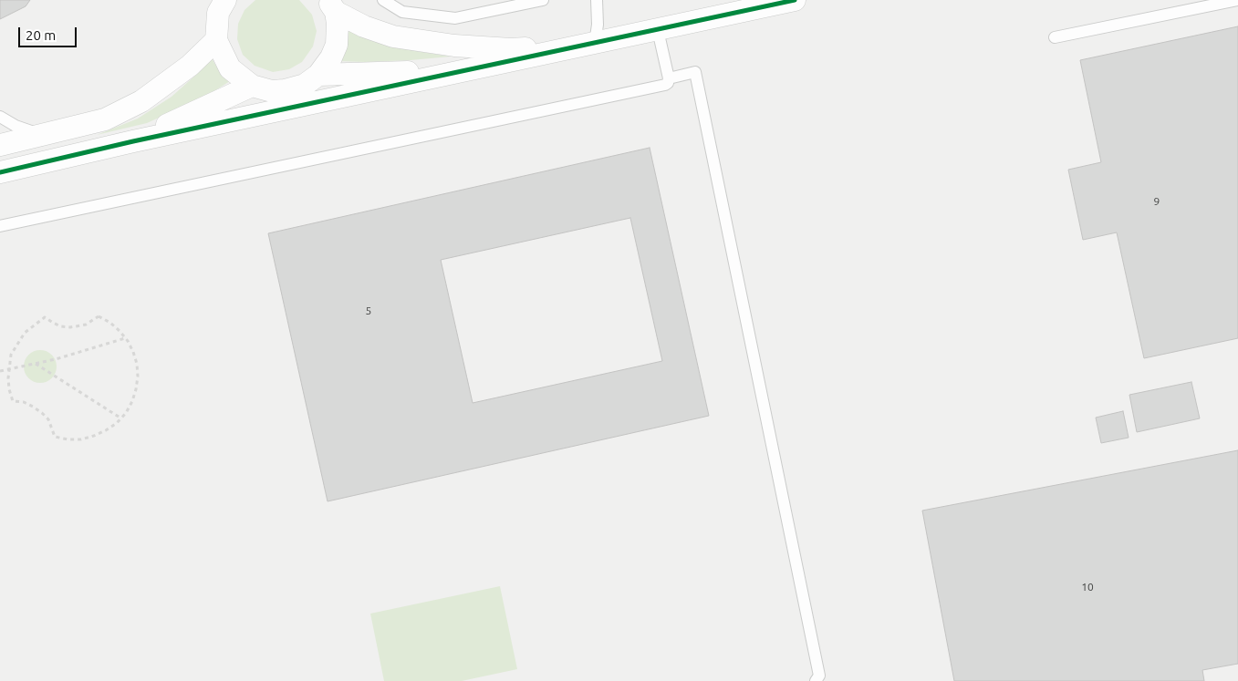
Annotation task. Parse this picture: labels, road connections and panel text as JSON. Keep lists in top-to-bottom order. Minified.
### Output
{"house_numbers":["9","5","10"],"scale_bar":"20 m"}
